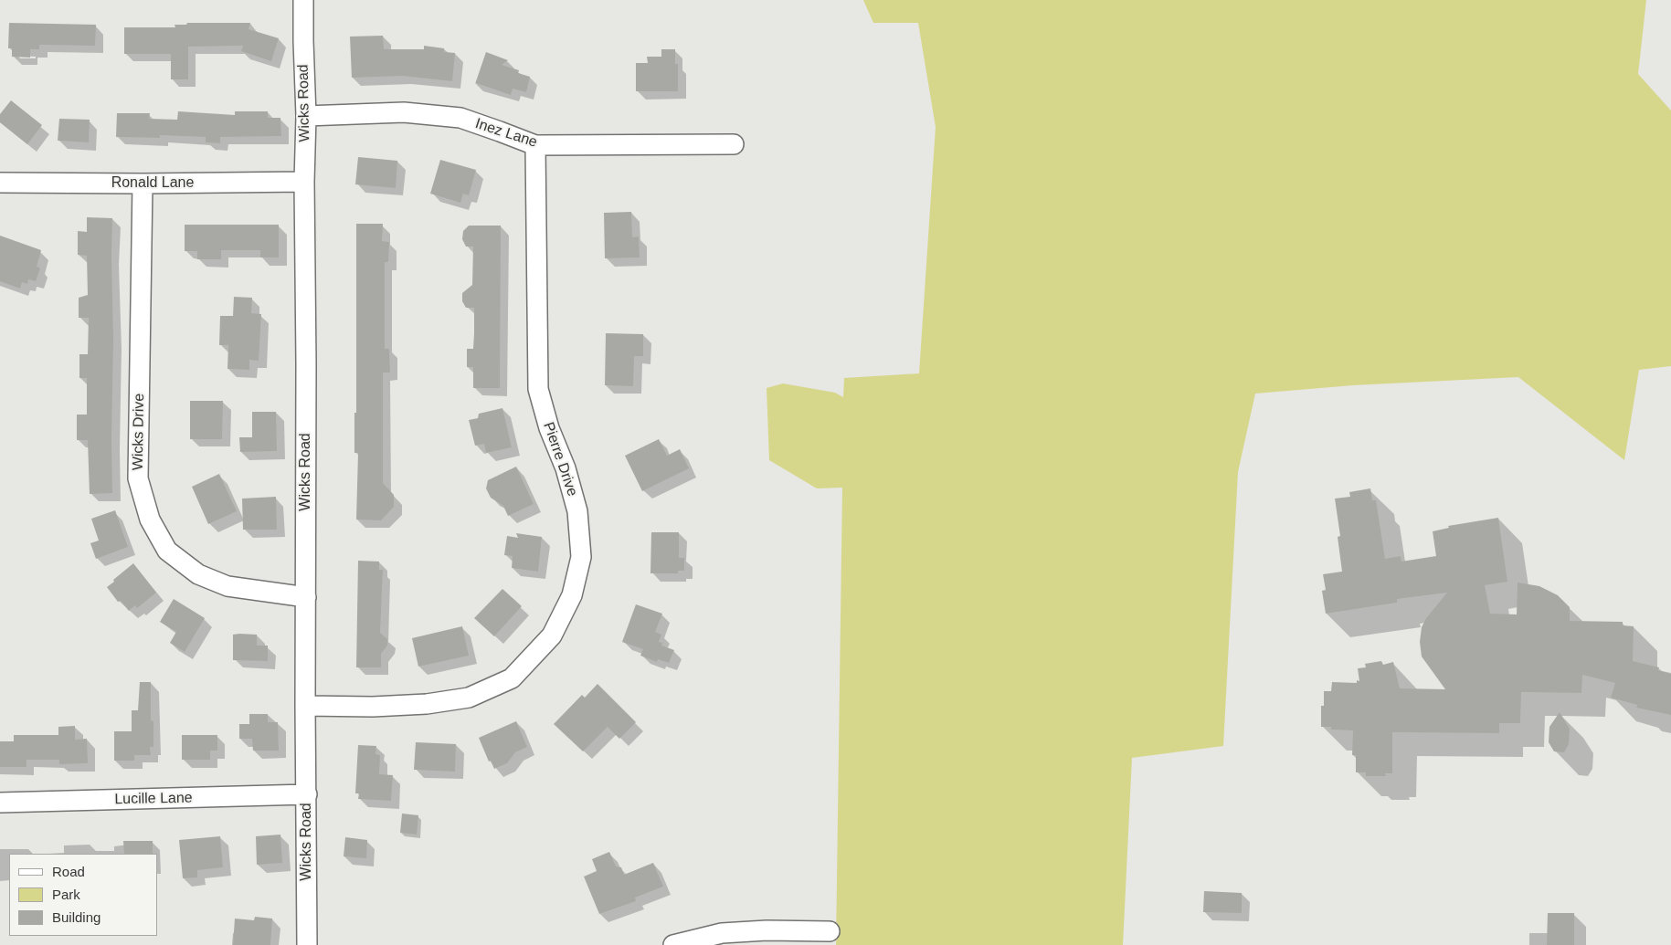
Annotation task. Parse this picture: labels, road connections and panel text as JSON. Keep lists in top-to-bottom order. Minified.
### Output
{"streets":{"street":["Wicks Road","Inez Lane","Ronald Lane","Wicks Drive","Pierre Drive","Lucille Lane"]},"crossings":[["Wicks Road","Inez Lane"],["Wicks Road","Ronald Lane"],["Wicks Road","Wicks Drive"],["Wicks Road","Pierre Drive"],["Wicks Road","Lucille Lane"],["Inez Lane","Pierre Drive"],["Ronald Lane","Wicks Drive"]],"legend":["Road","Park","Building"]}
